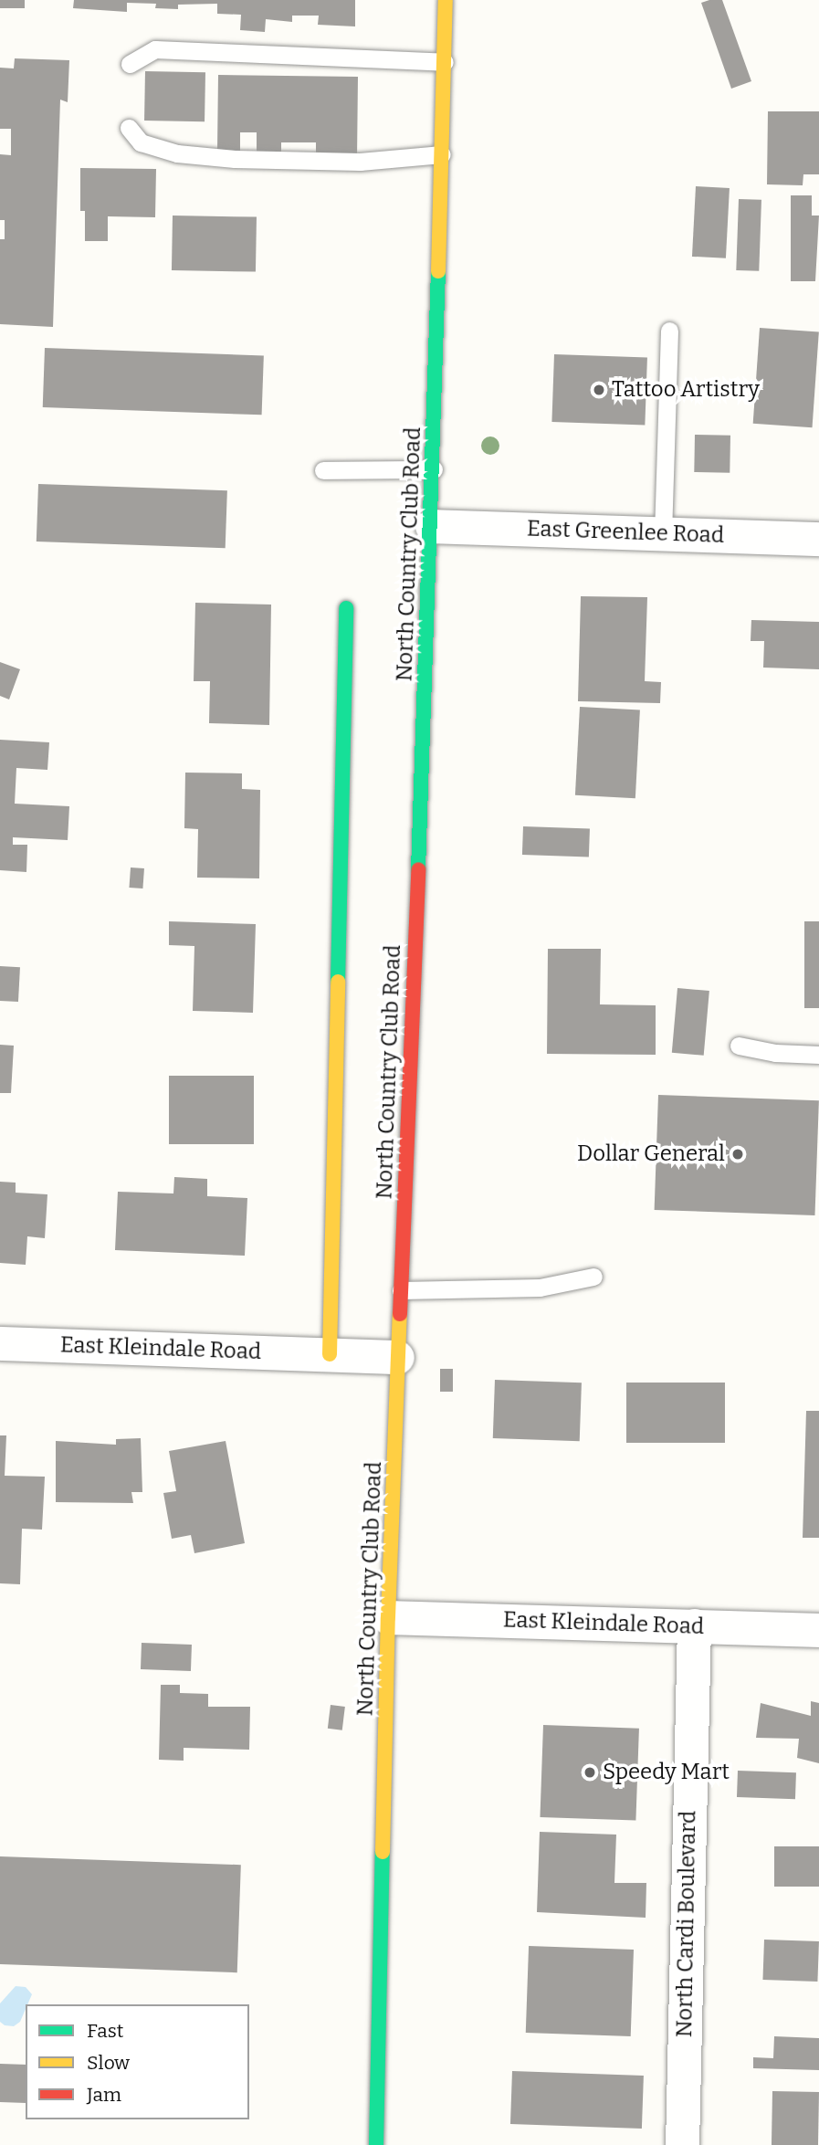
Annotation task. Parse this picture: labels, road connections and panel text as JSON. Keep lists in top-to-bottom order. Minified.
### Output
{"streets":{"main road":["North Country Club Road"],"street":["East Greenlee Road","East Kleindale Road","North Cardi Boulevard"]},"crossings":[["East Greenlee Road","North Country Club Road"],["North Country Club Road","East Kleindale Road"],["East Kleindale Road","North Cardi Boulevard"]],"places":["Tattoo Artistry","Dollar General","Speedy Mart"],"legend":["Fast","Slow","Jam"]}
